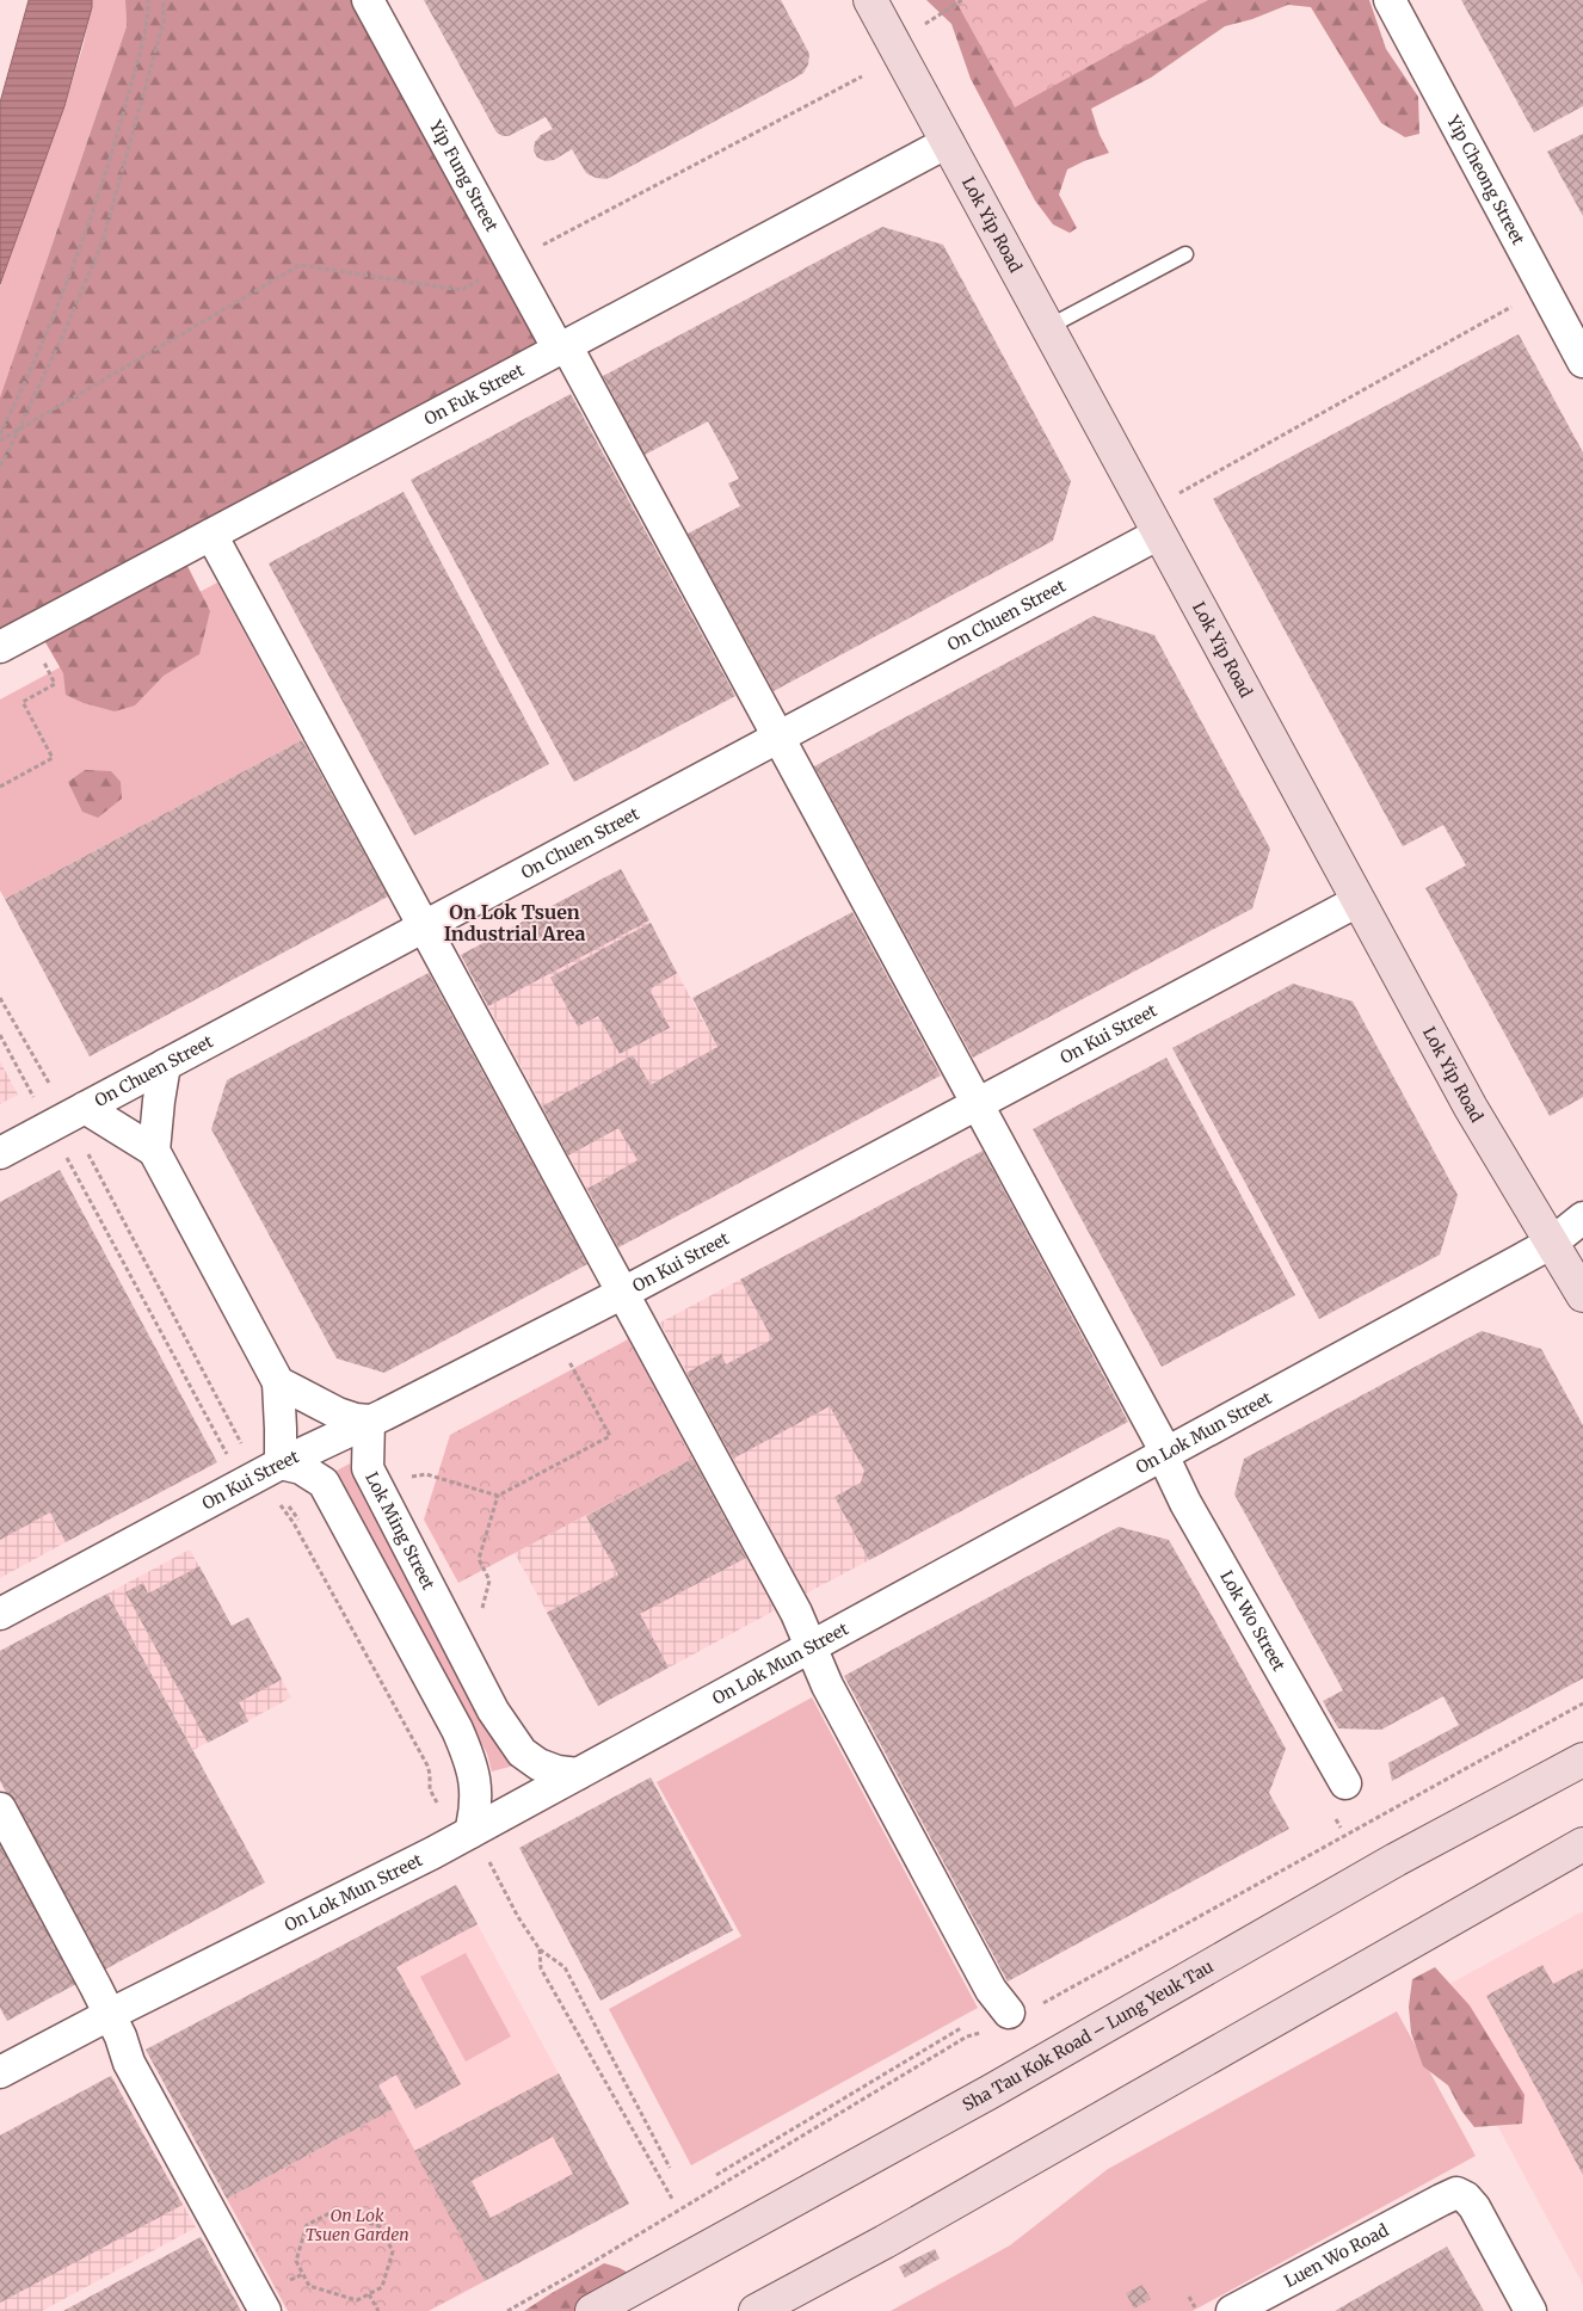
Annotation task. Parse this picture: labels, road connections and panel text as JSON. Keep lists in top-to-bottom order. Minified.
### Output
{"streets":{"main road":["Lok Yip Road","Sha Tau Kok Road – Lung Yeuk Tau"],"street":["Yip Fung Street","Yip Cheong Street","On Fuk Street","On Chuen Street","On Kui Street","On Lok Mun Street","Lok Ming Street","Lok Wo Street","Luen Wo Road"]},"crossings":[["Yip Fung Street","On Fuk Street"],["Yip Fung Street","On Chuen Street"],["Yip Fung Street","Lok Wo Street"],["Lok Yip Road","On Fuk Street"],["Lok Yip Road","On Chuen Street"],["Lok Yip Road","On Kui Street"],["Lok Yip Road","On Lok Mun Street"],["On Chuen Street","Lok Wo Street"],["On Kui Street","Lok Ming Street"],["On Kui Street","Lok Wo Street"],["On Lok Mun Street","Lok Ming Street"],["On Lok Mun Street","Lok Wo Street"]],"districts":["On Lok Tsuen Industrial Area"],"parks":["On Lok Tsuen Garden"]}
